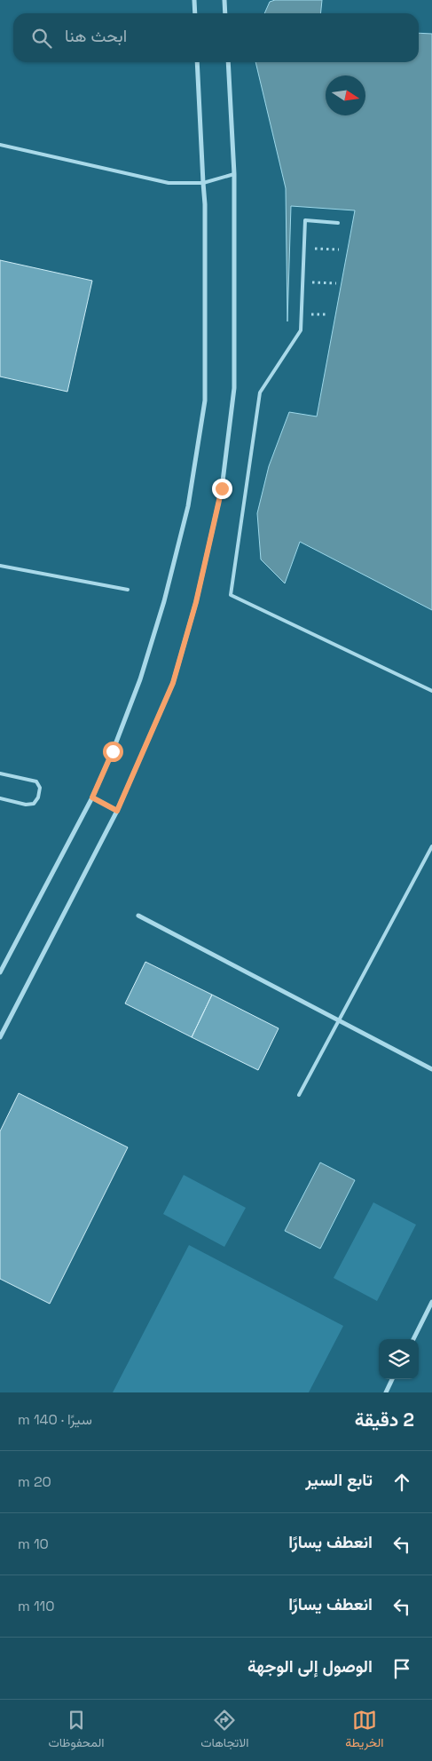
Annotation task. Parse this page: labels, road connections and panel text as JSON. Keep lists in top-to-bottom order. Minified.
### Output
{"north":"right","page":{"search":"ابحث هنا","heading":["2 دقيقة","سيرًا · 140 m"],"list":[["تابع السير","20 m"],["انعطف يسارًا","10 m"],["انعطف يسارًا","110 m"],"الوصول إلى الوجهة"],"nav":["الخريطة","الاتجاهات","المحفوظات"]}}
